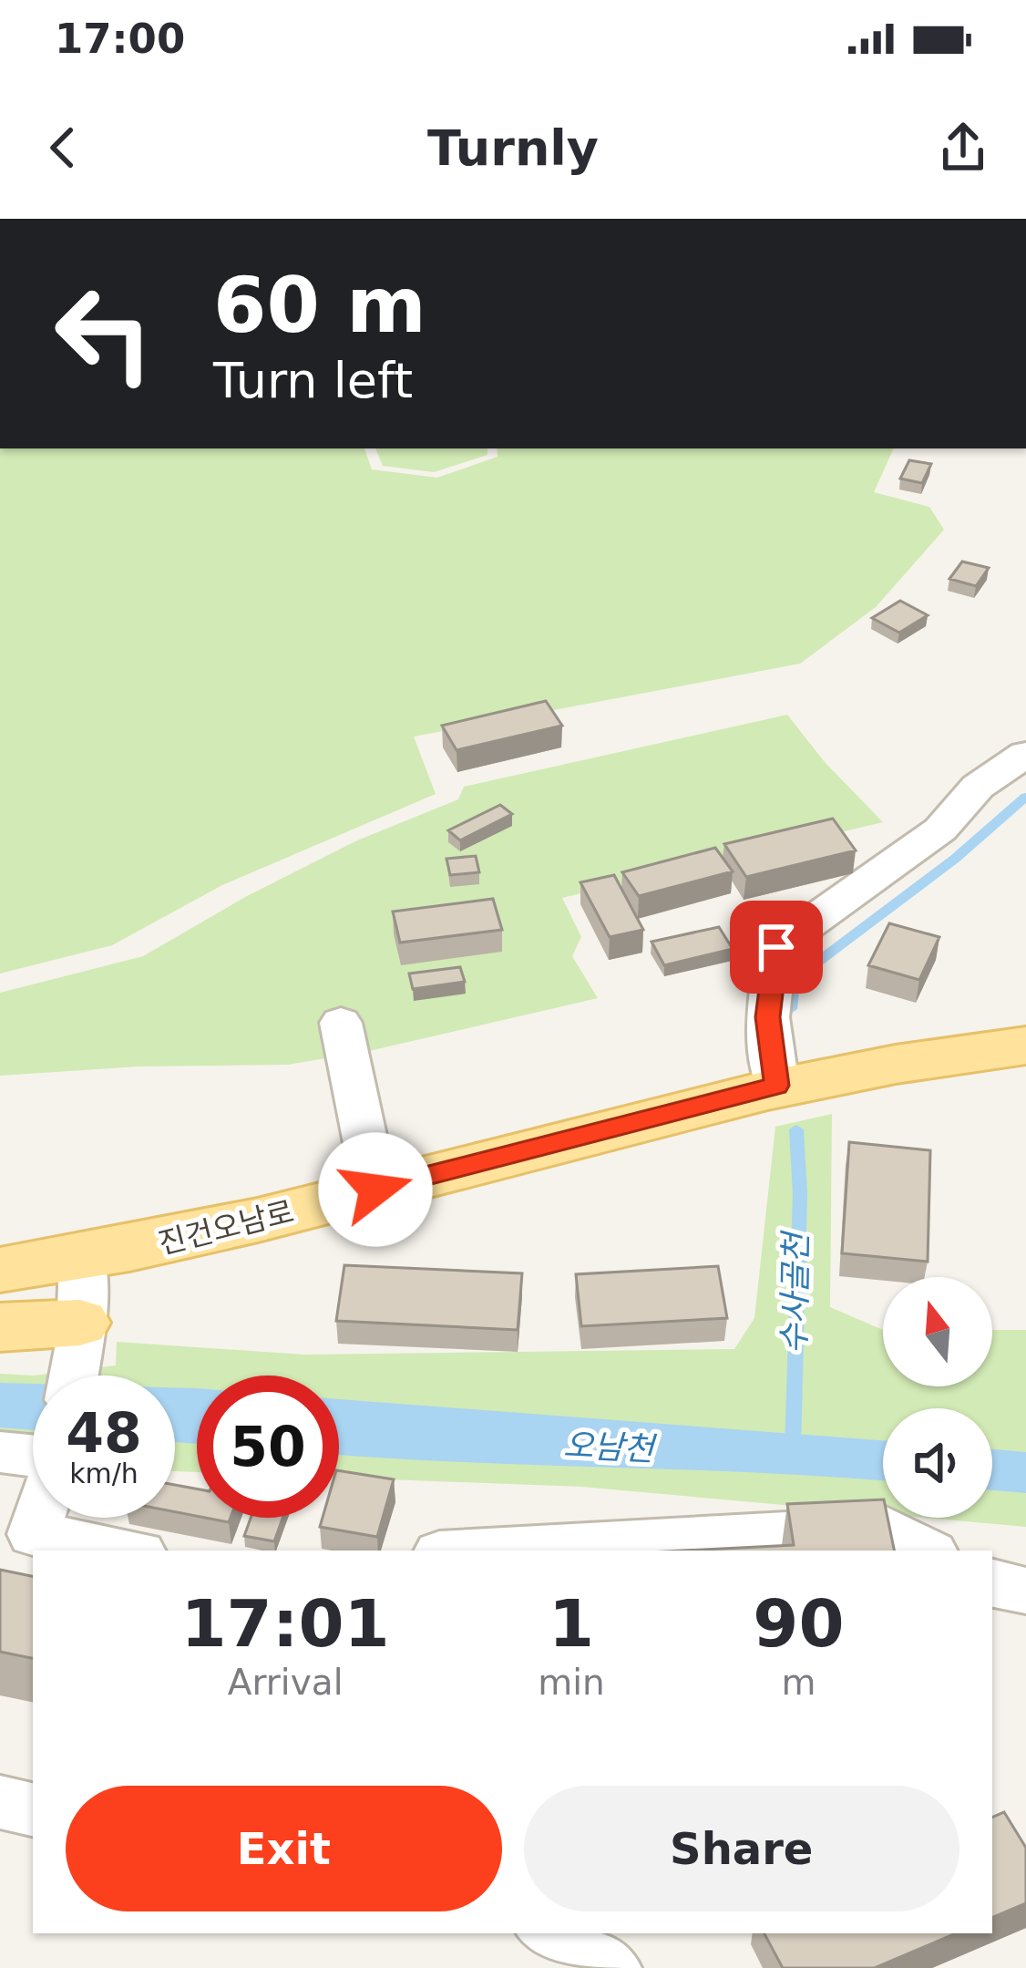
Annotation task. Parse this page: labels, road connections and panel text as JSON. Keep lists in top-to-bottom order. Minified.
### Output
{"streets":{"main road":["진건오남로"]},"water":["수사골천","오남천"],"north":"top","page":{"status":"17:00","header":"Turnly","turn":["60 m","Turn left"],"speed":"48 km/h","limit":"50","eta":["17:01","Arrival","1","min","90","m"],"buttons":["Exit","Share"]}}
